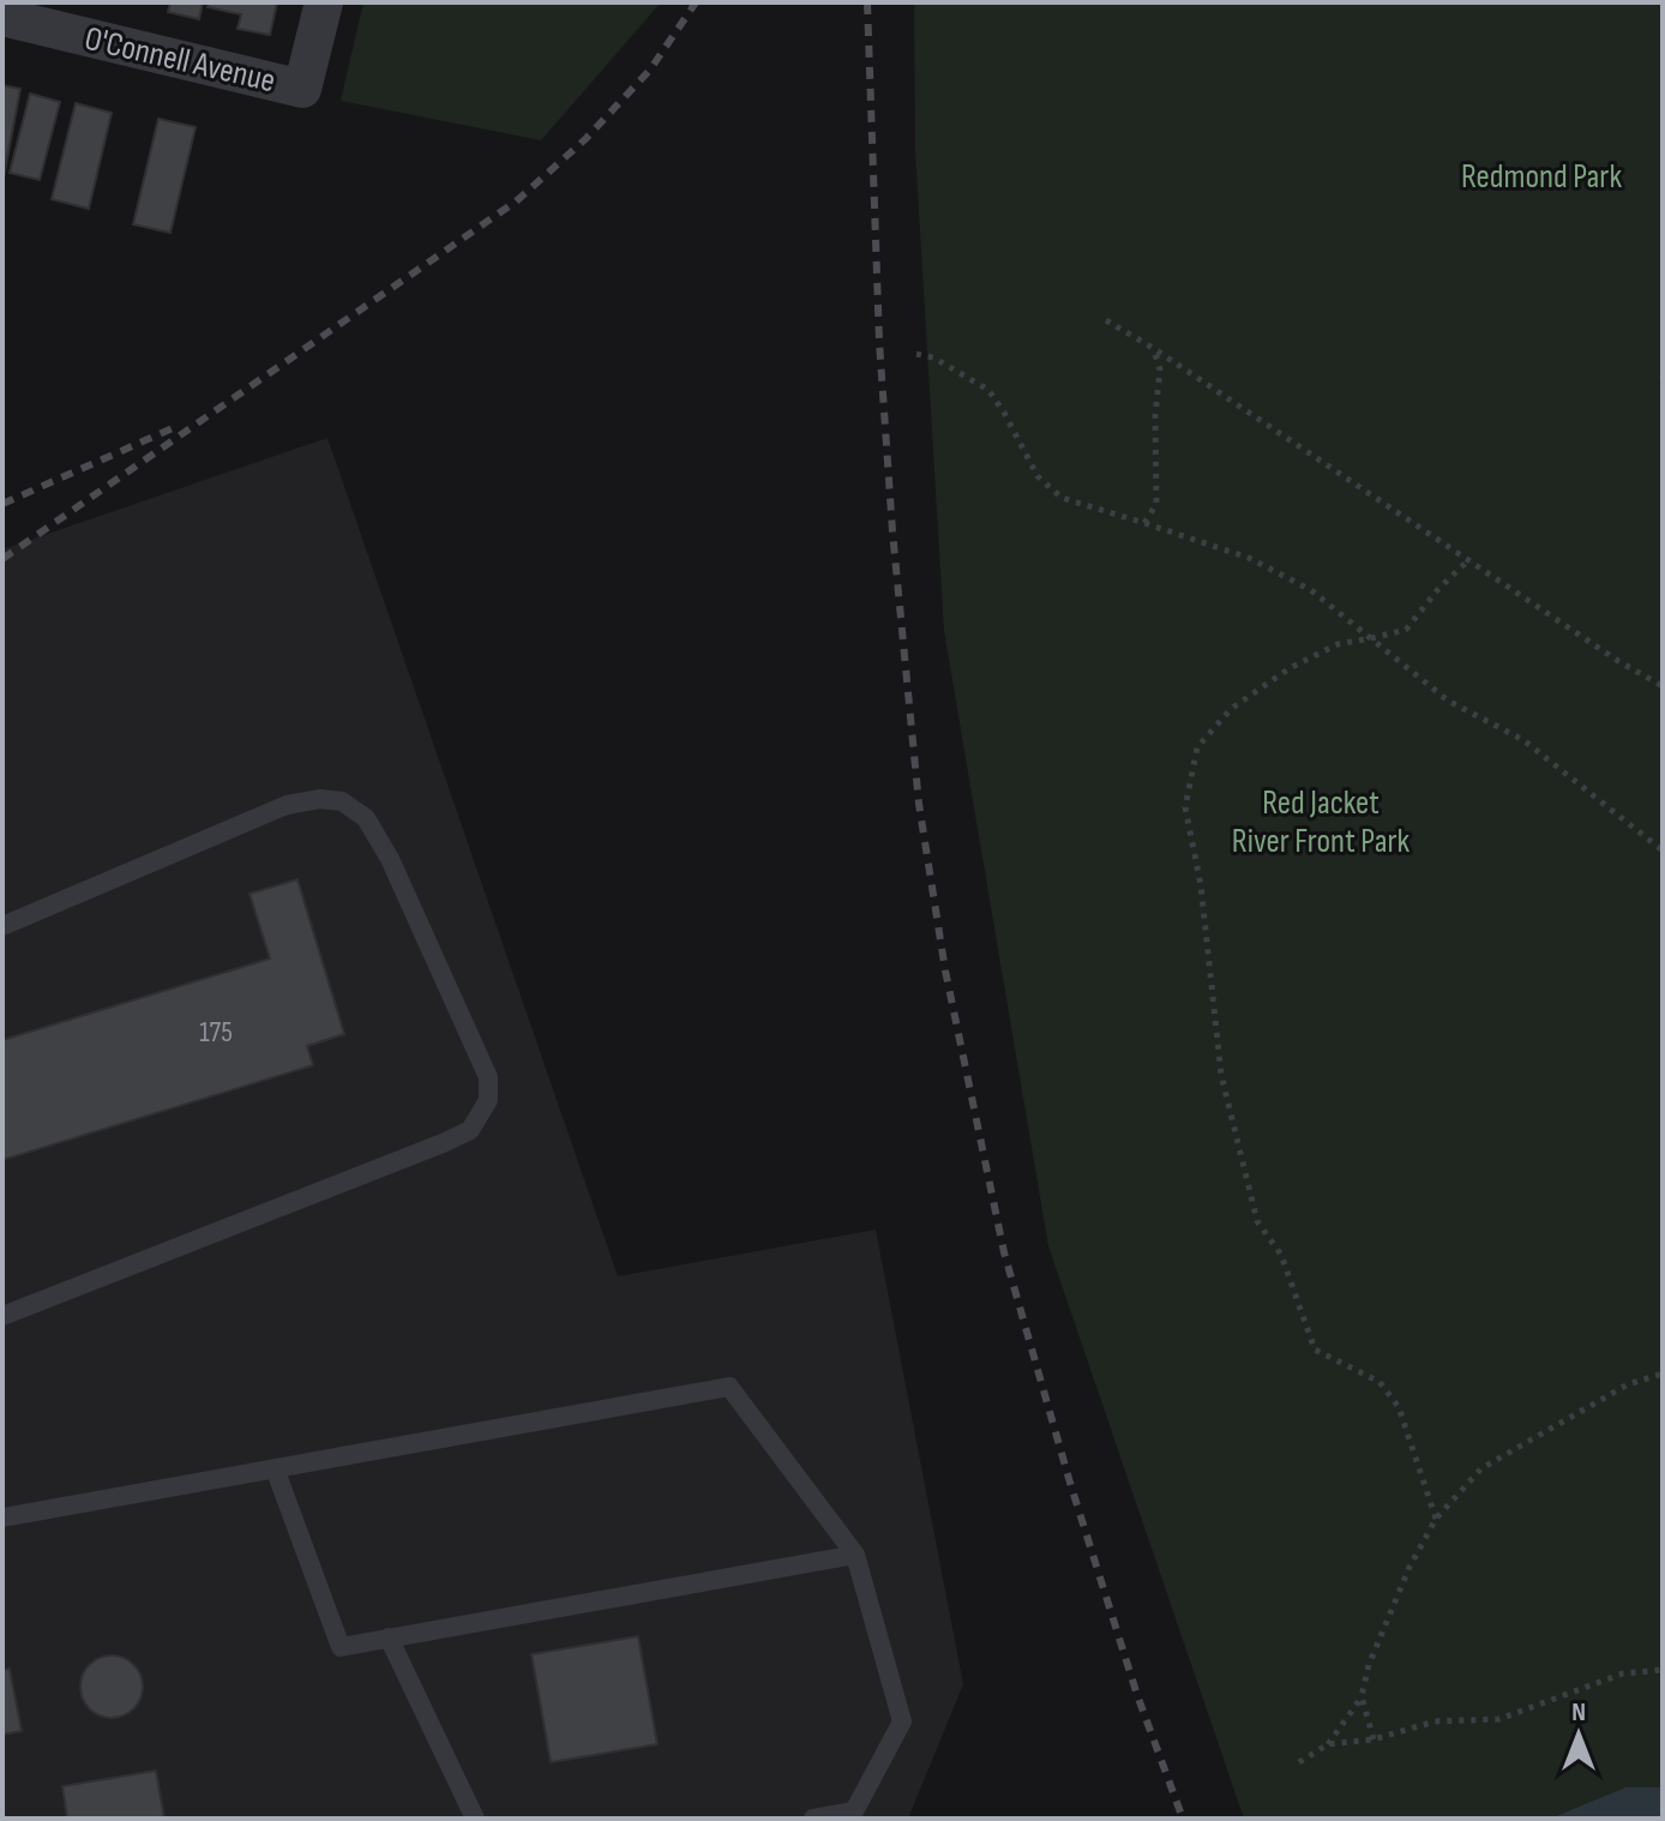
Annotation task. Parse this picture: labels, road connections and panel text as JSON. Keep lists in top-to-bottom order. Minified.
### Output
{"streets":{"street":["O'Connell Avenue"]},"parks":["Redmond Park","Red Jacket River Front Park"],"house_numbers":["175"],"north":"top"}
